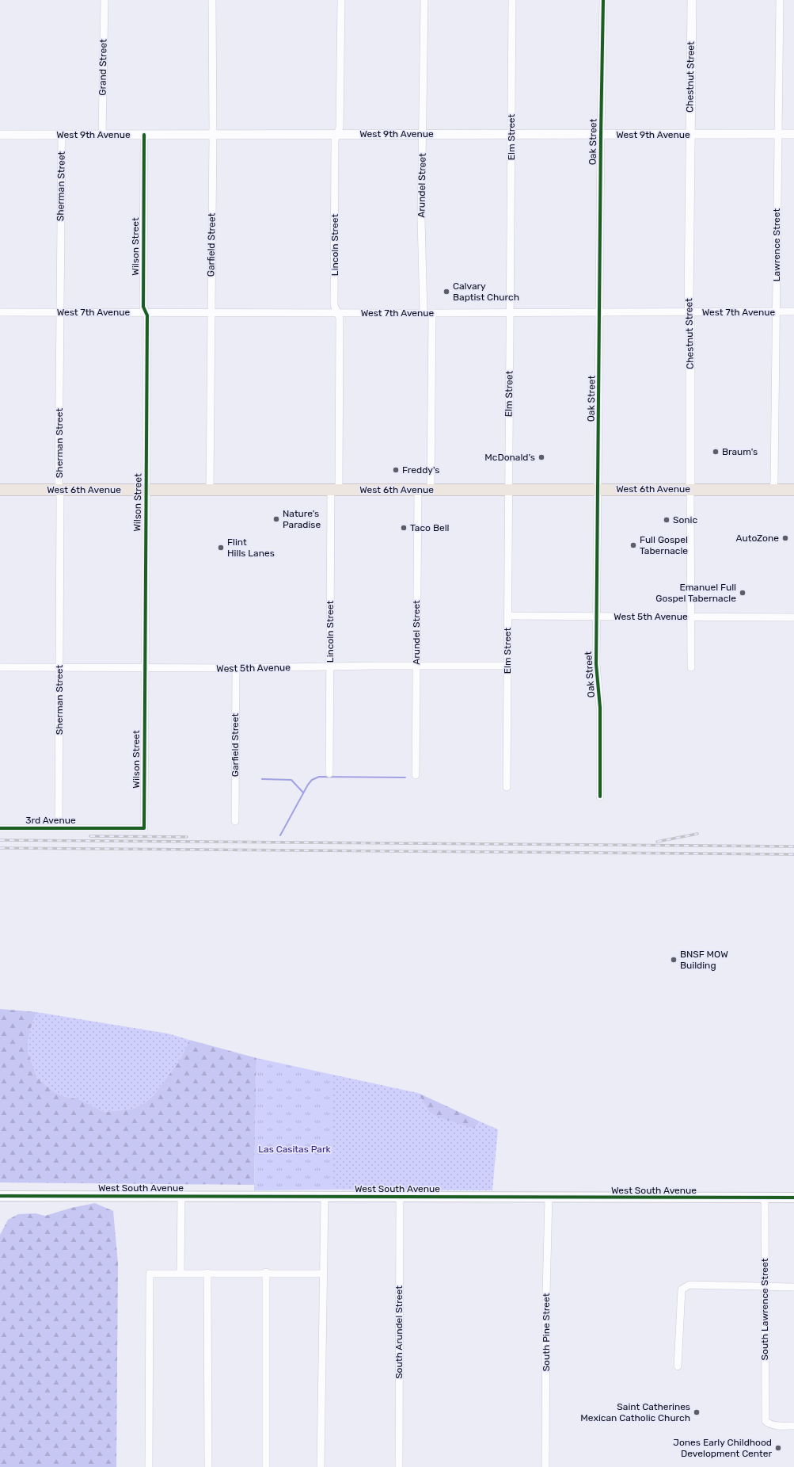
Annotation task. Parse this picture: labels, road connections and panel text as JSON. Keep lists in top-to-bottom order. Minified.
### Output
{"streets":{"main road":["West 6th Avenue","West South Avenue"],"street":["Grand Street","Chestnut Street","West 9th Avenue","Elm Street","Oak Street","Arundel Street","Sherman Street","Garfield Street","Lincoln Street","Lawrence Street","Wilson Street","West 7th Avenue","West 5th Avenue","3rd Avenue","South Lawrence Street","South Arundel Street","South Pine Street"]},"crossings":[["Grand Street","West 9th Avenue"],["Chestnut Street","West 9th Avenue"],["Chestnut Street","West 7th Avenue"],["Chestnut Street","West 6th Avenue"],["Chestnut Street","West 5th Avenue"],["West 9th Avenue","Elm Street"],["West 9th Avenue","Oak Street"],["West 9th Avenue","Arundel Street"],["West 9th Avenue","Sherman Street"],["West 9th Avenue","Garfield Street"],["West 9th Avenue","Lincoln Street"],["West 9th Avenue","Lawrence Street"],["West 9th Avenue","Wilson Street"],["Elm Street","West 7th Avenue"],["Elm Street","West 6th Avenue"],["Elm Street","West 5th Avenue"],["Oak Street","West 7th Avenue"],["Oak Street","West 6th Avenue"],["Oak Street","West 5th Avenue"],["Arundel Street","West 7th Avenue"],["Arundel Street","West 6th Avenue"],["Arundel Street","West 5th Avenue"],["Sherman Street","West 7th Avenue"],["Sherman Street","West 6th Avenue"],["Sherman Street","West 5th Avenue"],["Sherman Street","3rd Avenue"],["Garfield Street","West 7th Avenue"],["Garfield Street","West 6th Avenue"],["Garfield Street","West 5th Avenue"],["Lincoln Street","West 7th Avenue"],["Lincoln Street","West 6th Avenue"],["Lincoln Street","West 5th Avenue"],["Lawrence Street","West 7th Avenue"],["Lawrence Street","West 6th Avenue"],["Wilson Street","West 7th Avenue"],["Wilson Street","West 6th Avenue"],["Wilson Street","West 5th Avenue"],["Wilson Street","3rd Avenue"],["West South Avenue","South Lawrence Street"],["West South Avenue","South Arundel Street"],["West South Avenue","South Pine Street"]],"parks":["Las Casitas Park"],"places":["Calvary Baptist Church","Braum's","McDonald's","Freddy's","Nature's Paradise","Sonic","Taco Bell","AutoZone","Full Gospel Tabernacle","Flint Hills Lanes","Emanuel Full Gospel Tabernacle","BNSF MOW Building","Saint Catherines Mexican Catholic Church","Jones Early Childhood Development Center"]}
